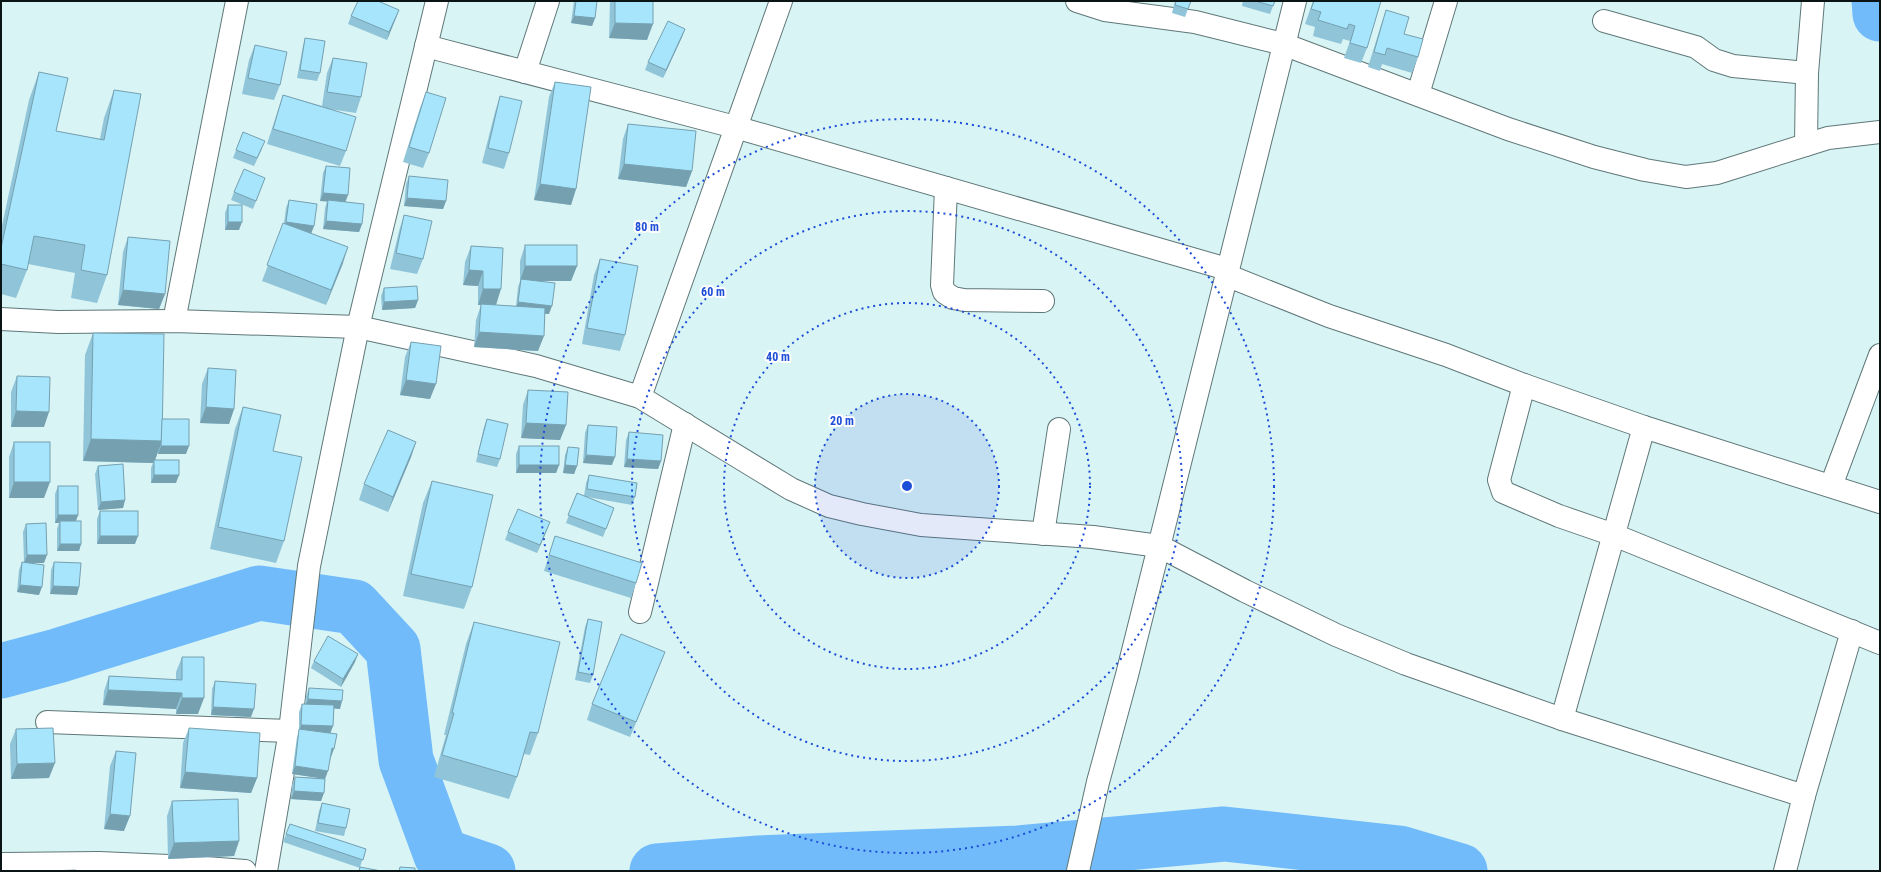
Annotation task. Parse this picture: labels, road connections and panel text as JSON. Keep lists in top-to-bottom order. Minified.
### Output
{"rings":["80 m","60 m","40 m","20 m"]}
